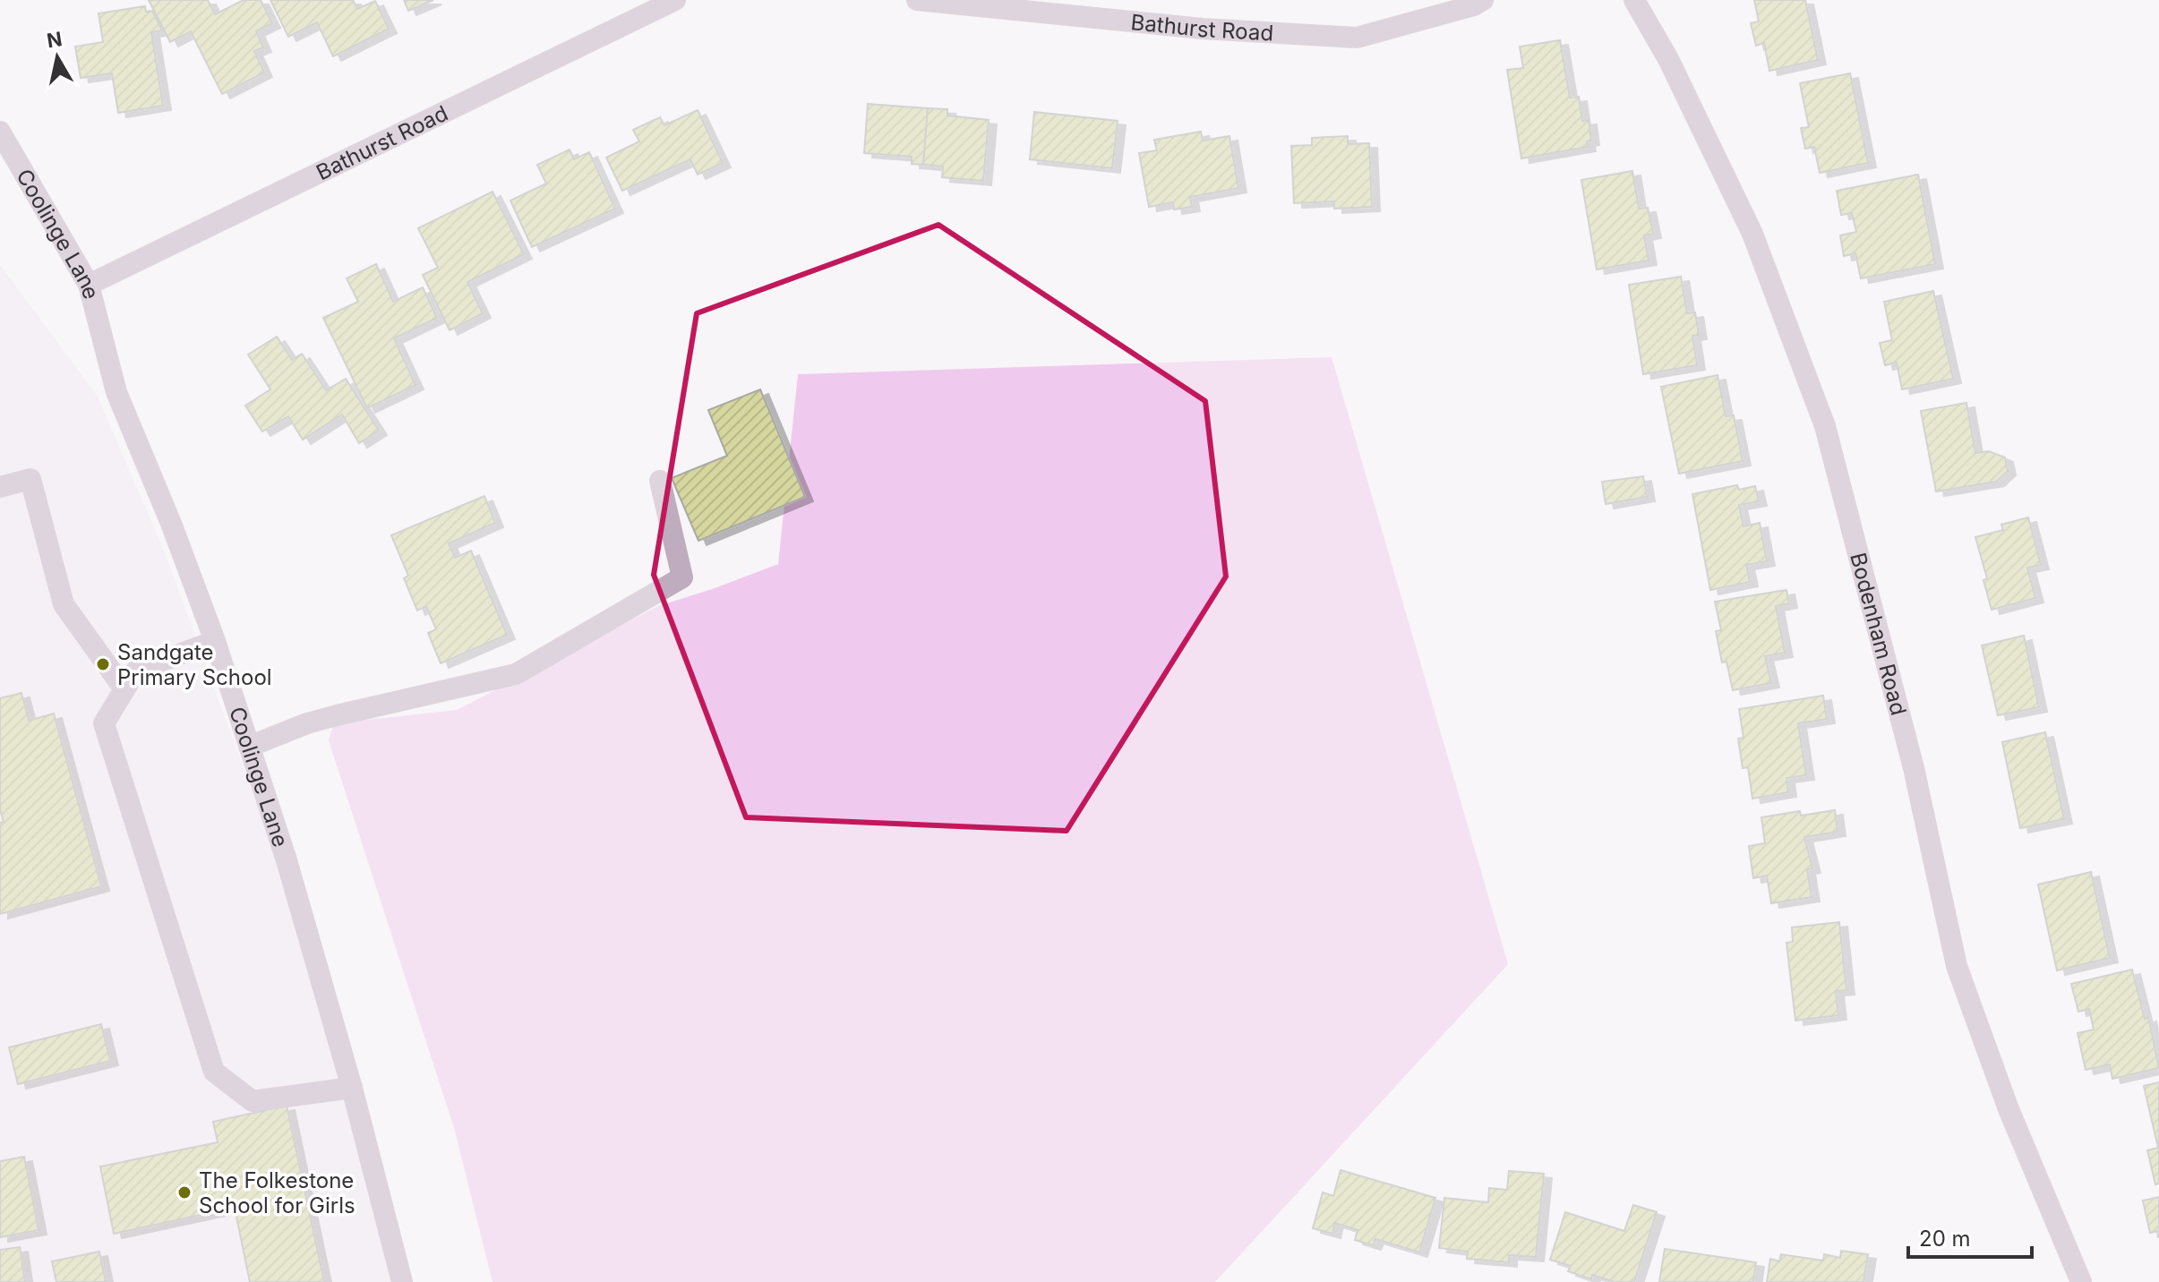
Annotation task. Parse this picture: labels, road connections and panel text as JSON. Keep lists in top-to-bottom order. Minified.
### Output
{"streets":{"street":["Bathurst Road","Coolinge Lane","Bodenham Road"]},"crossings":[["Bathurst Road","Coolinge Lane"]],"places":["Sandgate Primary School","The Folkestone School for Girls"],"scale_bar":"20 m","north":"top"}
